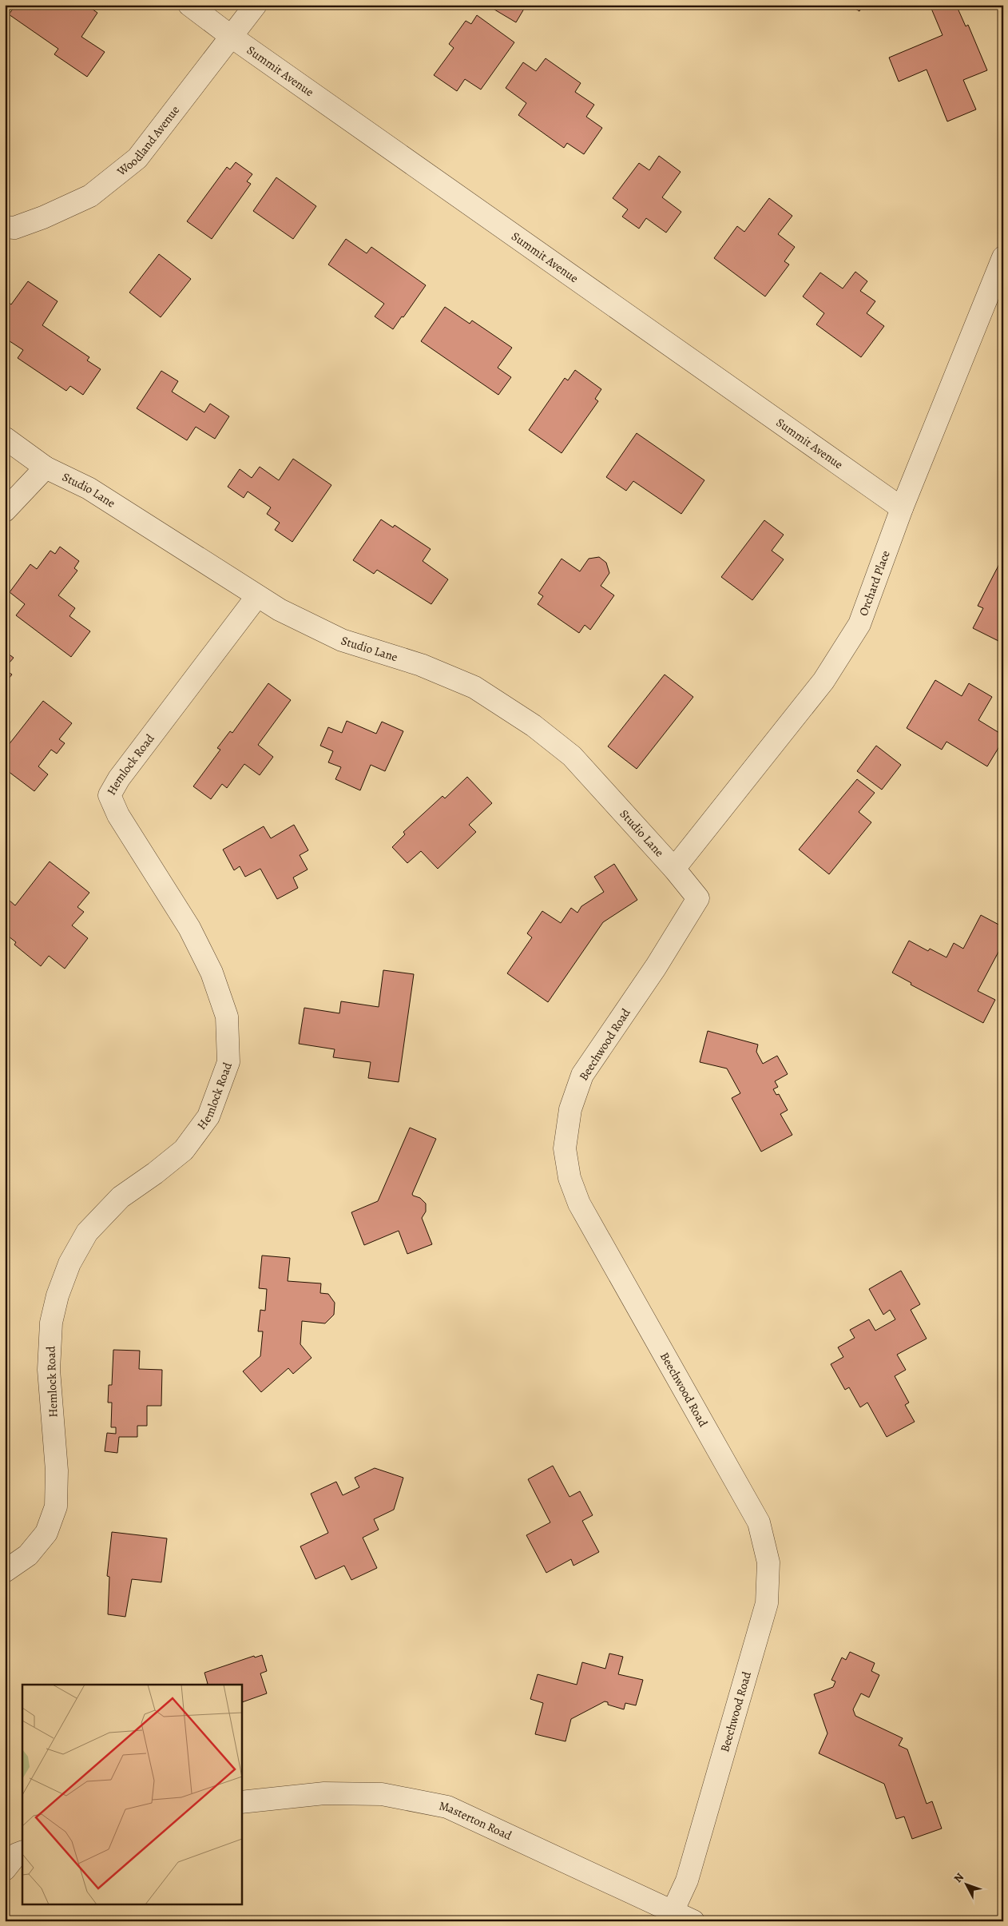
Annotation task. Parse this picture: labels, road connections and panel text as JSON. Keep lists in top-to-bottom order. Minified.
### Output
{"streets":{"street":["Summit Avenue","Woodland Avenue","Studio Lane","Orchard Place","Hemlock Road","Beechwood Road","Masterton Road"]},"crossings":[["Summit Avenue","Woodland Avenue"],["Summit Avenue","Orchard Place"],["Studio Lane","Orchard Place"],["Studio Lane","Hemlock Road"],["Studio Lane","Beechwood Road"],["Beechwood Road","Masterton Road"]],"north":"top left"}
